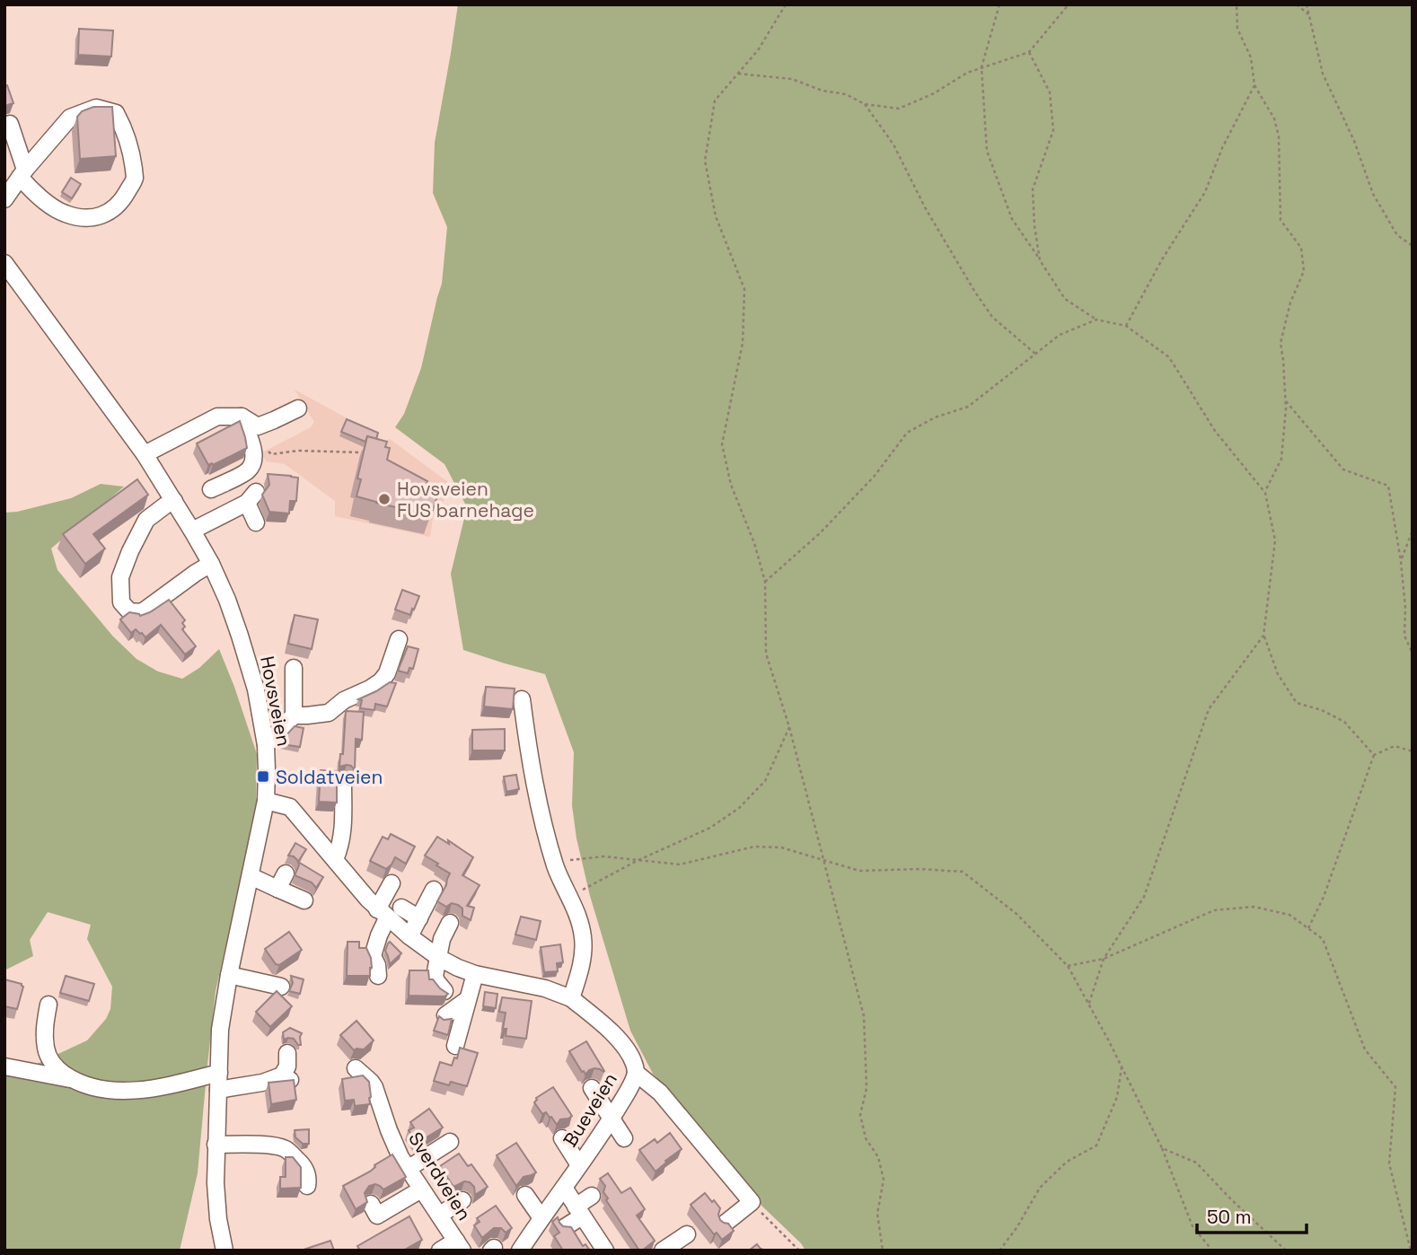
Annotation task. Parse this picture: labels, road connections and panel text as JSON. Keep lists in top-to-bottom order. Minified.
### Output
{"streets":{"street":["Hovsveien","Bueveien","Sverdveien"]},"places":{"other":["Hovsveien FUS barnehage"],"transit":["Soldatveien"]},"scale_bar":"50 m"}
